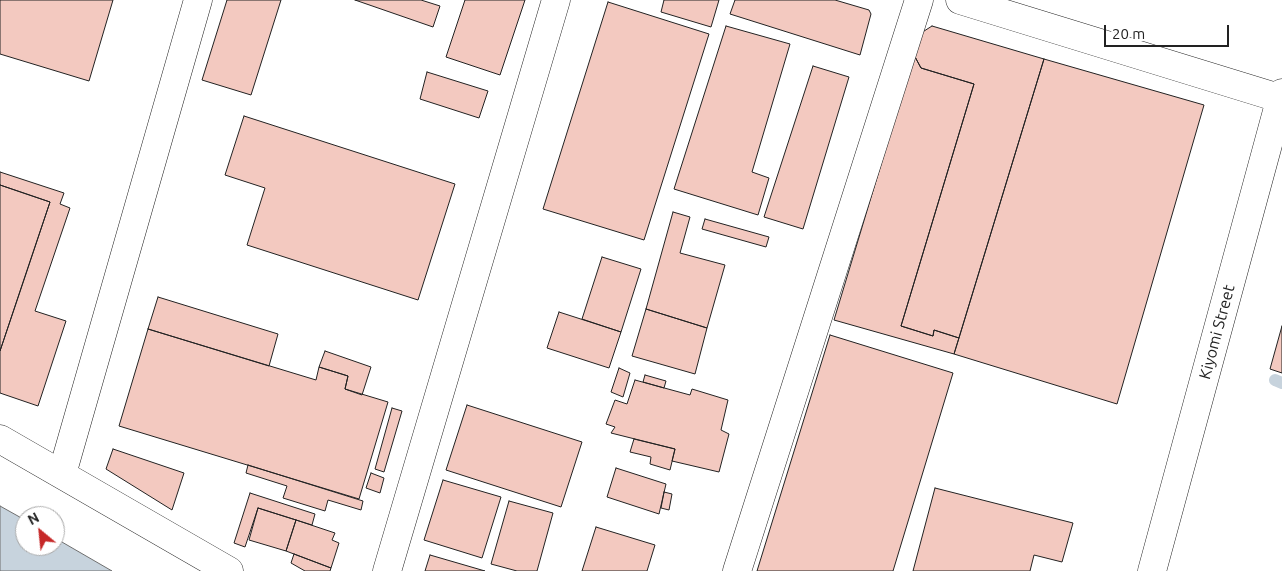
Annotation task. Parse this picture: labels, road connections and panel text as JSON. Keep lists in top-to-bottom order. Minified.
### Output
{"streets":{"street":["Kiyomi Street"]},"scale_bar":"20 m","north":"top left"}
